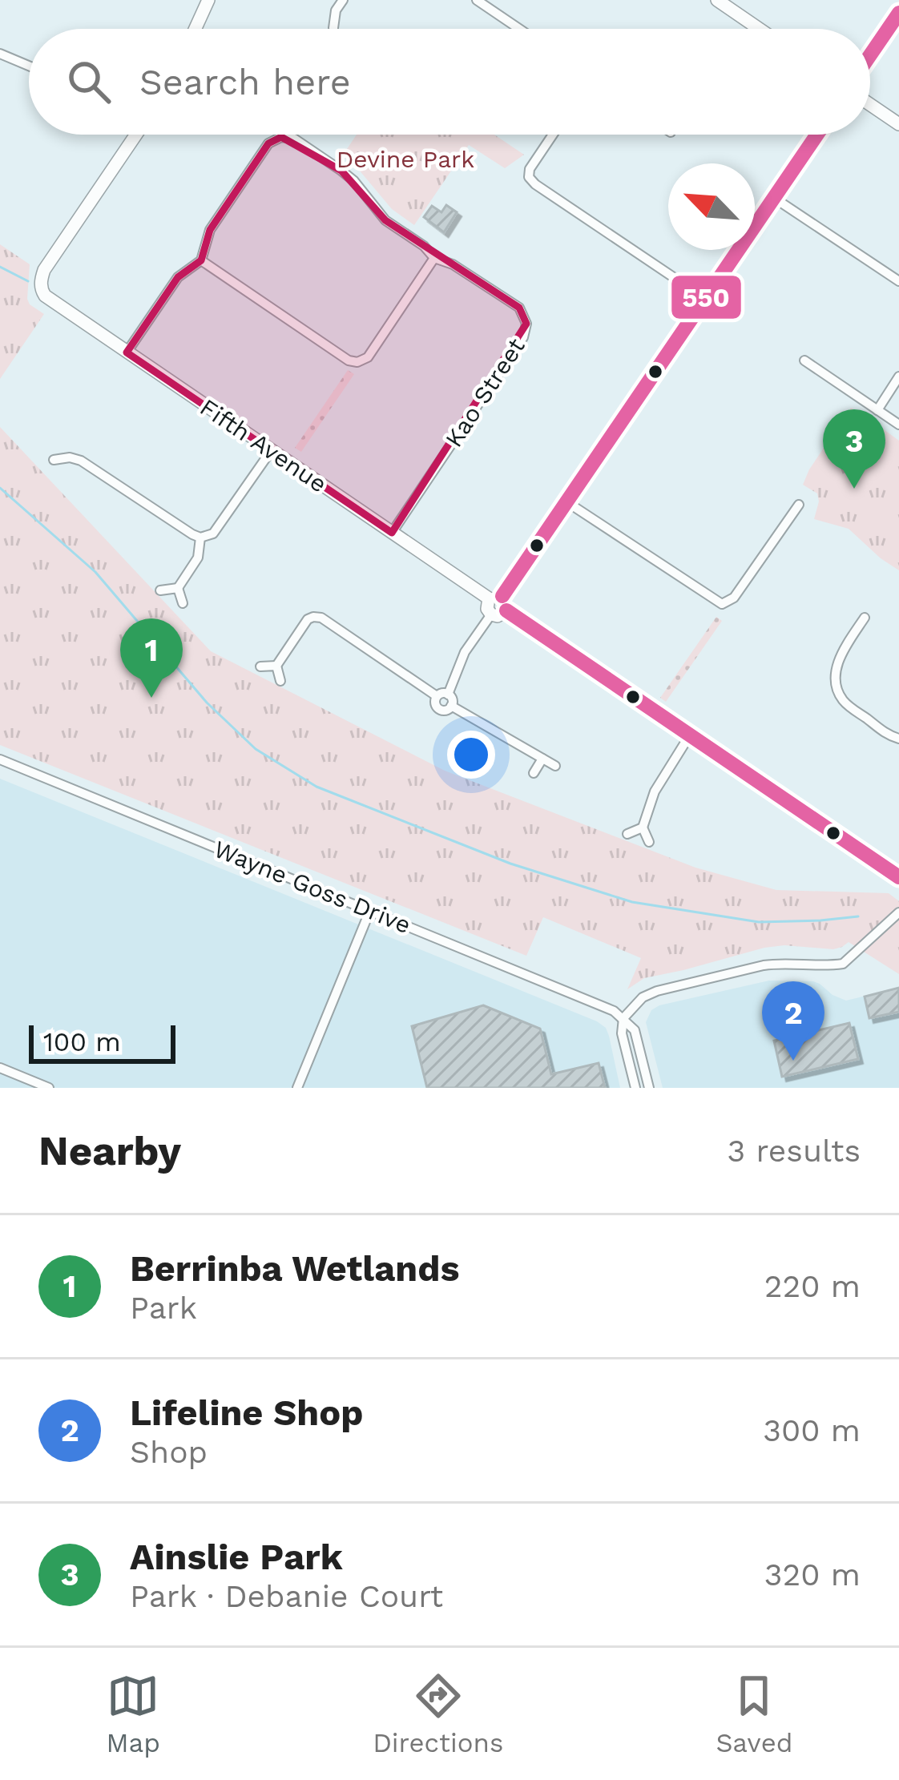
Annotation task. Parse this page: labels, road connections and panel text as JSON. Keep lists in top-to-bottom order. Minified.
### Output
{"streets":{"street":["Kao Street","Fifth Avenue","Wayne Goss Drive"]},"crossings":[["Kao Street","Fifth Avenue"]],"parks":["Devine Park"],"lines":["transit line 550"],"scale_bar":"100 m","north":"top left","page":{"search":"Search here","pins":["3","1","2"],"scale":"100 m","heading":["Nearby","3 results"],"list":[{"mark":"1","name":"Berrinba Wetlands","note":"Park","value":"220 m"},{"mark":"2","name":"Lifeline Shop","note":"Shop","value":"300 m"},{"mark":"3","name":"Ainslie Park","note":"Park · Debanie Court","value":"320 m"}],"nav":["Map","Directions","Saved"]}}
